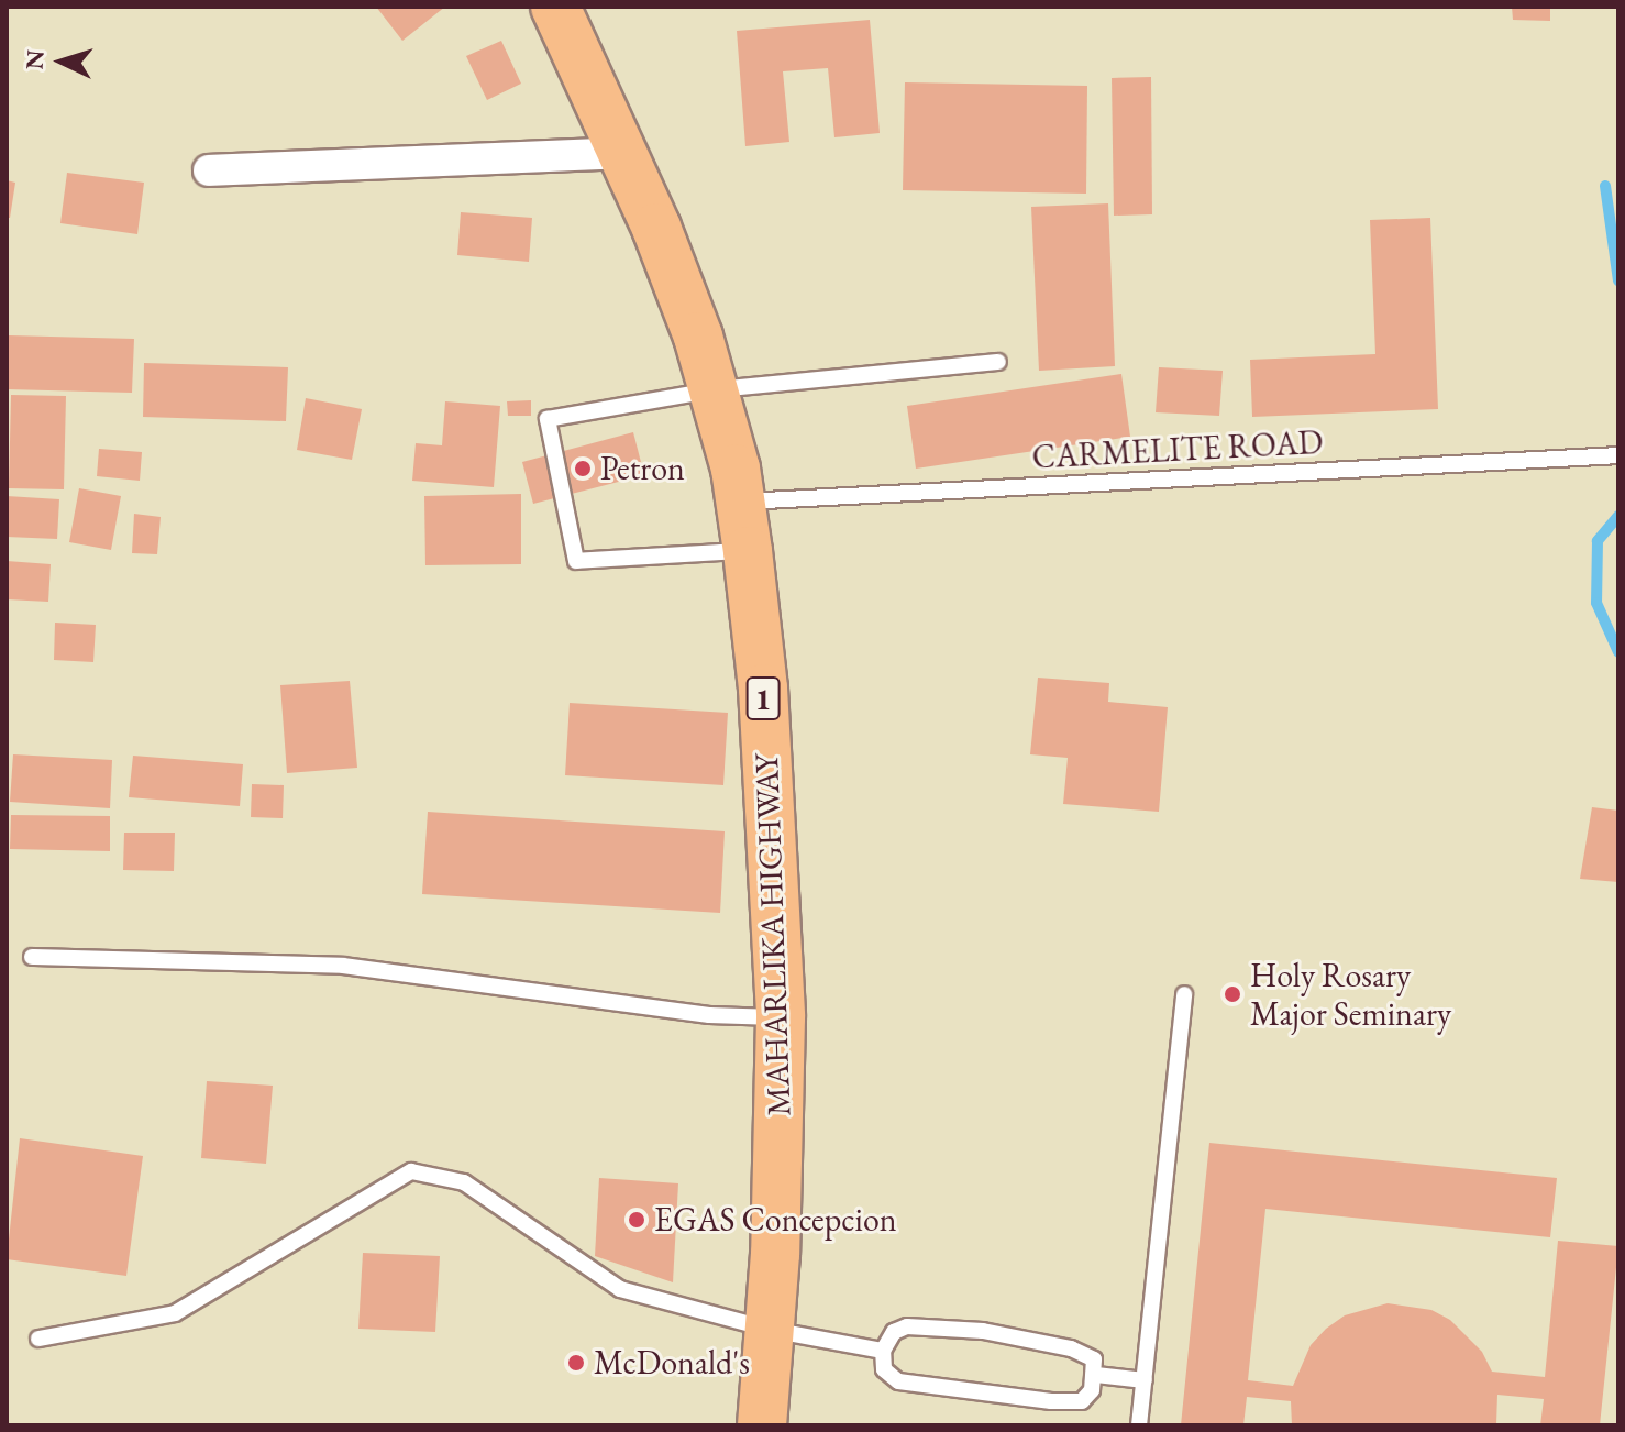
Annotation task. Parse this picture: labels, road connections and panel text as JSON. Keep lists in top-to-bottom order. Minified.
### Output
{"streets":{"main road":["1","MAHARLIKA HIGHWAY"],"lane":["CARMELITE ROAD"]},"crossings":[["CARMELITE ROAD","MAHARLIKA HIGHWAY"]],"places":["Petron","Holy Rosary Major Seminary","EGAS Concepcion","McDonald's"],"north":"left"}
